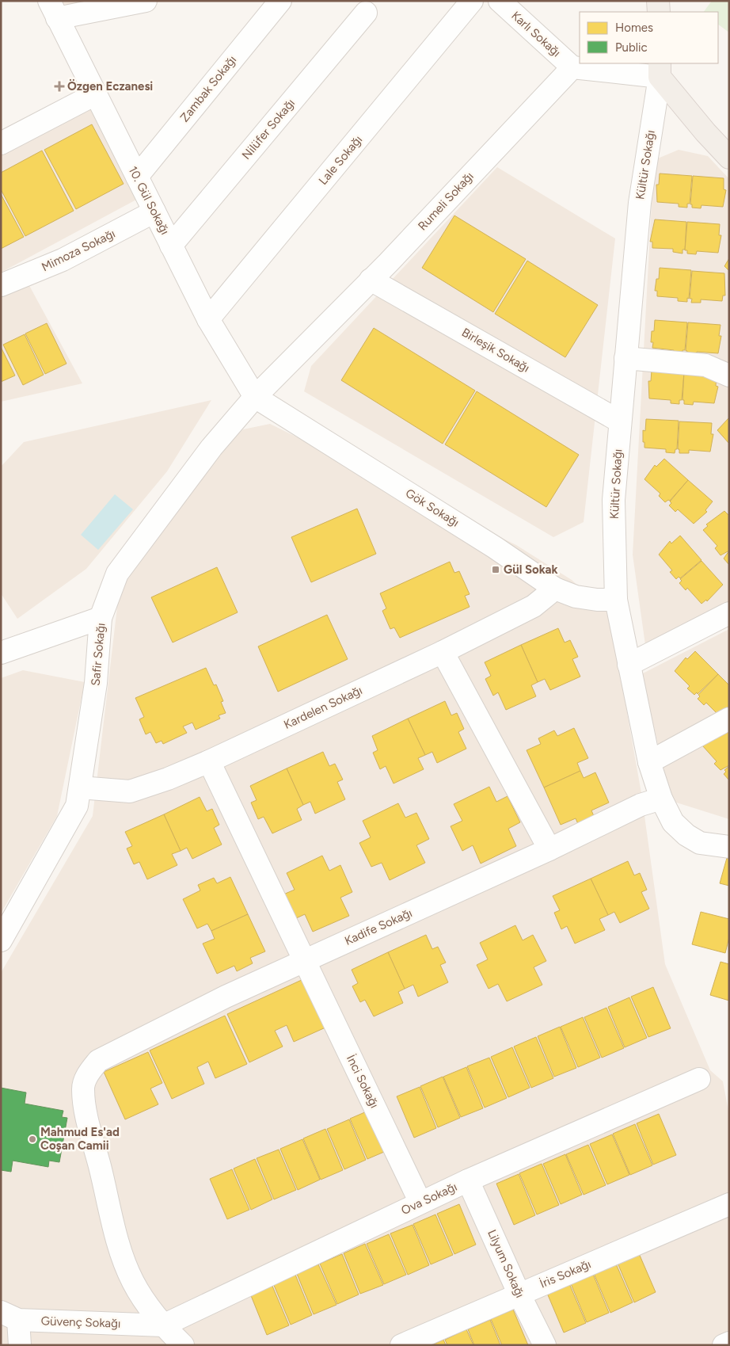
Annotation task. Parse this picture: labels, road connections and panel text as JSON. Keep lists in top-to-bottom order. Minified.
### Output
{"streets":{"street":["Karlı Sokağı","Zambak Sokağı","Nilüfer Sokağı","Lale Sokağı","Kültür Sokağı","10. Gül Sokağı","Rumeli Sokağı","Mimoza Sokağı","Birleşik Sokağı","Gök Sokağı","Safir Sokağı","Kardelen Sokağı","Kadife Sokağı","İnci Sokağı","Ova Sokağı","Lilyum Sokağı","İris Sokağı","Güvenç Sokağı"]},"crossings":[["Karlı Sokağı","Rumeli Sokağı"],["Zambak Sokağı","10. Gül Sokağı"],["Nilüfer Sokağı","10. Gül Sokağı"],["Lale Sokağı","10. Gül Sokağı"],["Kültür Sokağı","Birleşik Sokağı"],["Kültür Sokağı","Gök Sokağı"],["Kültür Sokağı","Kadife Sokağı"],["10. Gül Sokağı","Rumeli Sokağı"],["10. Gül Sokağı","Mimoza Sokağı"],["10. Gül Sokağı","Gök Sokağı"],["10. Gül Sokağı","Safir Sokağı"],["Rumeli Sokağı","Birleşik Sokağı"],["Rumeli Sokağı","Gök Sokağı"],["Rumeli Sokağı","Safir Sokağı"],["Gök Sokağı","Safir Sokağı"],["Gök Sokağı","Kardelen Sokağı"],["Safir Sokağı","Kardelen Sokağı"],["Kardelen Sokağı","İnci Sokağı"],["Kadife Sokağı","İnci Sokağı"],["Kadife Sokağı","Ova Sokağı"],["Kadife Sokağı","Güvenç Sokağı"],["İnci Sokağı","Ova Sokağı"],["Ova Sokağı","Lilyum Sokağı"],["Ova Sokağı","Güvenç Sokağı"],["Lilyum Sokağı","İris Sokağı"]],"places":{"health":["Özgen Eczanesi"],"transit":["Gül Sokak"],"other":["Mahmud Es'ad Coşan Camii"]},"legend":["Homes","Public"]}
